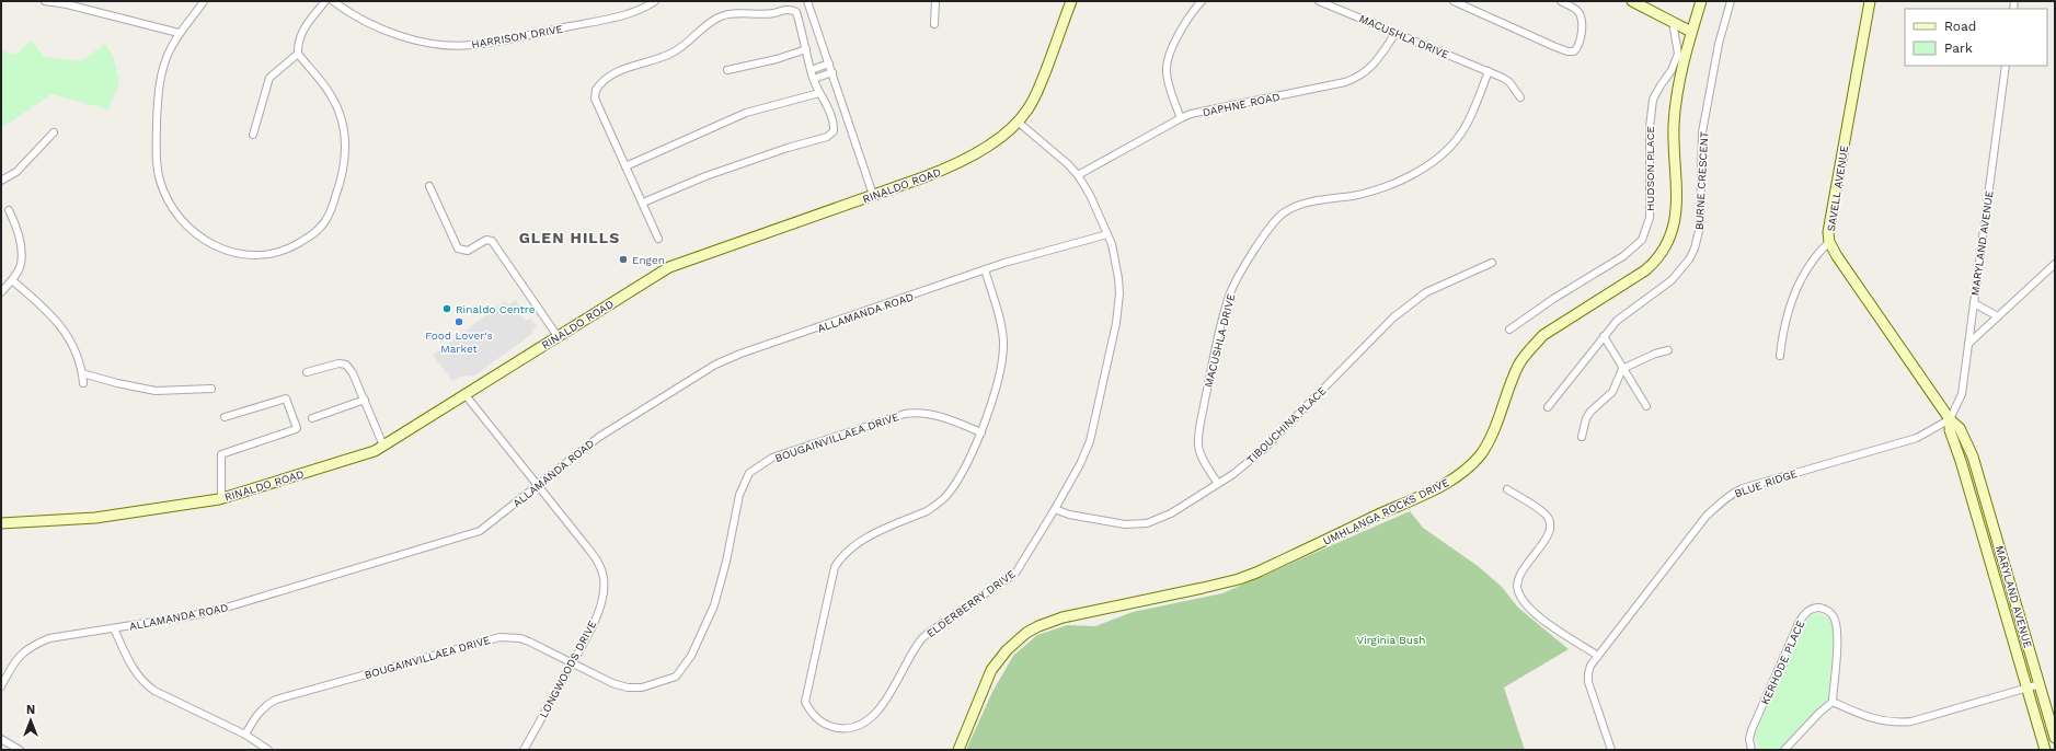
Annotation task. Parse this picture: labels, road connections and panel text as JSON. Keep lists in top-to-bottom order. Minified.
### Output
{"streets":{"street":["HARRISON DRIVE","MACUSHLA DRIVE","DAPHNE ROAD","HUDSON PLACE","BURNE CRESCENT","RINALDO ROAD","SAVELL AVENUE","MARYLAND AVENUE","ALLAMANDA ROAD","TIBOUCHINA PLACE","BOUGAINVILLAEA DRIVE","BLUE RIDGE","UMHLANGA ROCKS DRIVE","ELDERBERRY DRIVE","KERHODE PLACE","LONGWOODS DRIVE"]},"crossings":[["MACUSHLA DRIVE","DAPHNE ROAD"],["MACUSHLA DRIVE","TIBOUCHINA PLACE"],["DAPHNE ROAD","ELDERBERRY DRIVE"],["RINALDO ROAD","ELDERBERRY DRIVE"],["RINALDO ROAD","LONGWOODS DRIVE"],["SAVELL AVENUE","MARYLAND AVENUE"],["SAVELL AVENUE","BLUE RIDGE"],["MARYLAND AVENUE","BLUE RIDGE"],["ALLAMANDA ROAD","ELDERBERRY DRIVE"],["ALLAMANDA ROAD","LONGWOODS DRIVE"],["TIBOUCHINA PLACE","ELDERBERRY DRIVE"],["BOUGAINVILLAEA DRIVE","ELDERBERRY DRIVE"],["BOUGAINVILLAEA DRIVE","LONGWOODS DRIVE"]],"districts":["GLEN HILLS"],"parks":["Virginia Bush"],"places":["Engen","Rinaldo Centre","Food Lover's Market"],"legend":["Road","Park"],"north":"top"}
